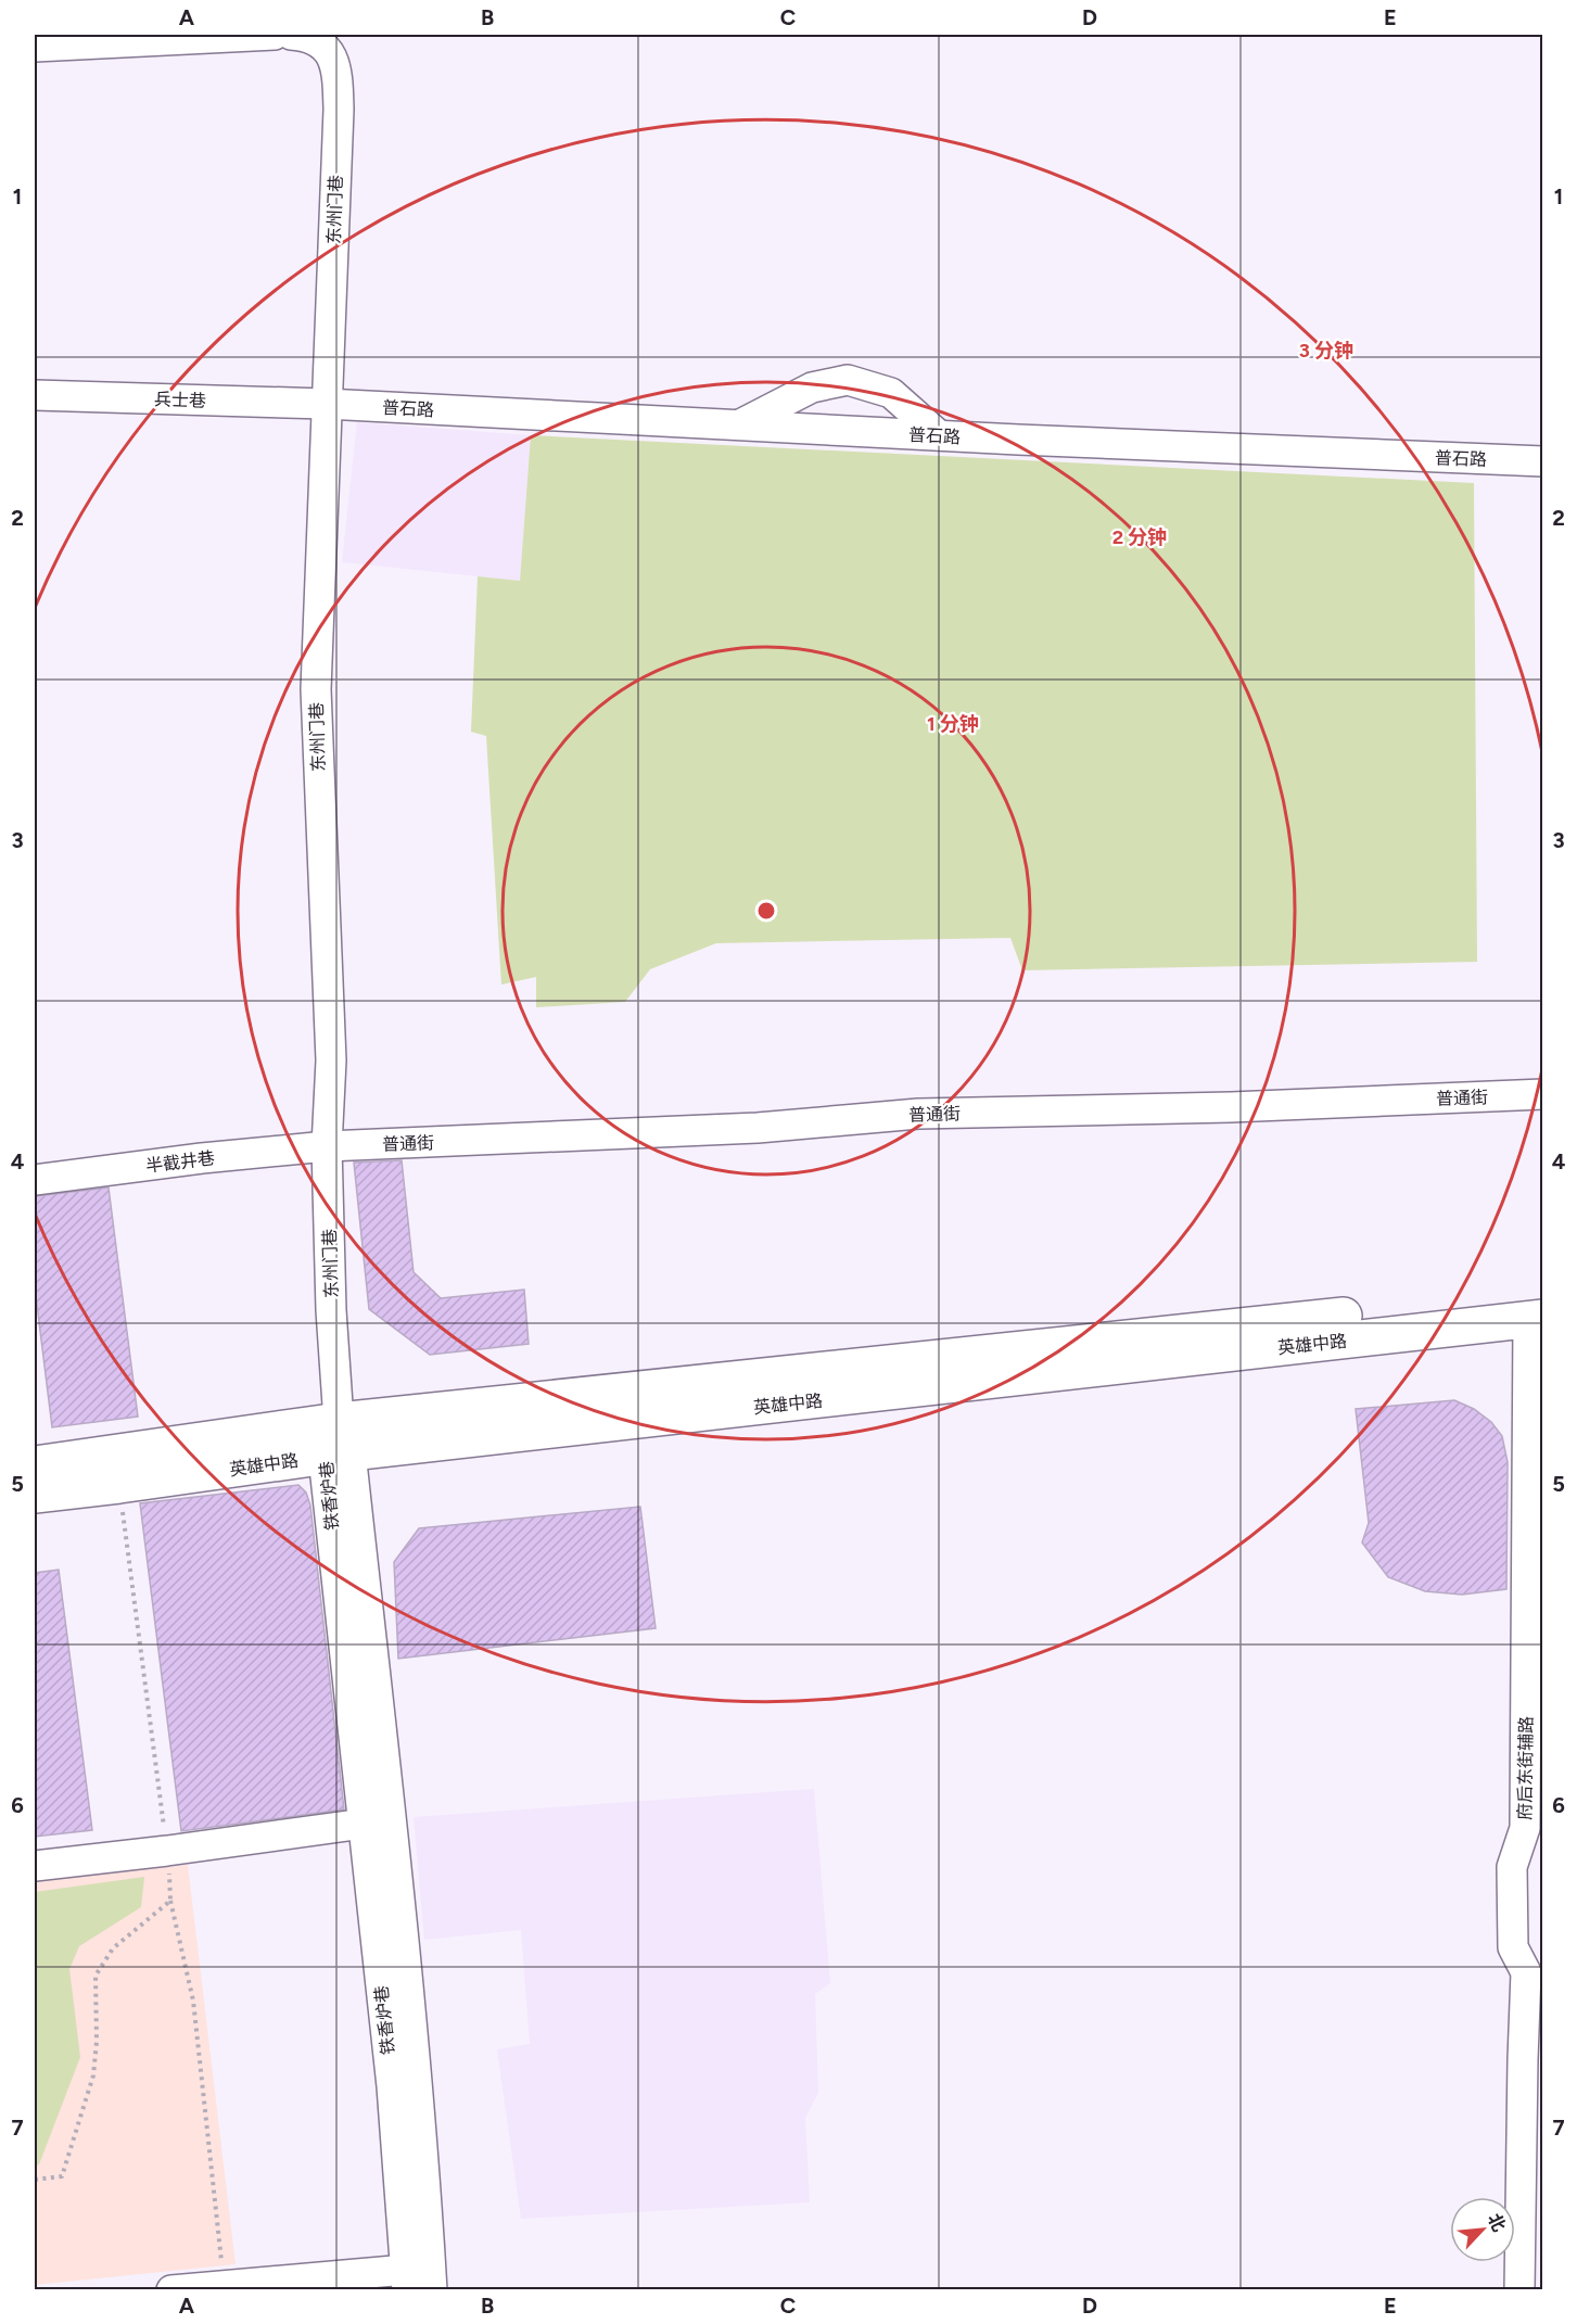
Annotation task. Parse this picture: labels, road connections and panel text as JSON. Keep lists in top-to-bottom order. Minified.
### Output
{"streets":{"main road":["英雄中路"],"street":["东州门巷","兵士巷","普石路","普通街","半截井巷","铁香炉巷","府后东街辅路"]},"crossings":[["东州门巷","兵士巷"],["东州门巷","普石路"],["东州门巷","普通街"],["东州门巷","半截井巷"],["东州门巷","英雄中路"],["东州门巷","铁香炉巷"],["兵士巷","普石路"],["普通街","半截井巷"],["英雄中路","铁香炉巷"],["英雄中路","府后东街辅路"]],"north":"top right","grid":{"columns":["A","B","C","D","E"],"rows":["1","2","3","4","5","6","7"]},"rings":["3 分钟","2 分钟","1 分钟"]}
